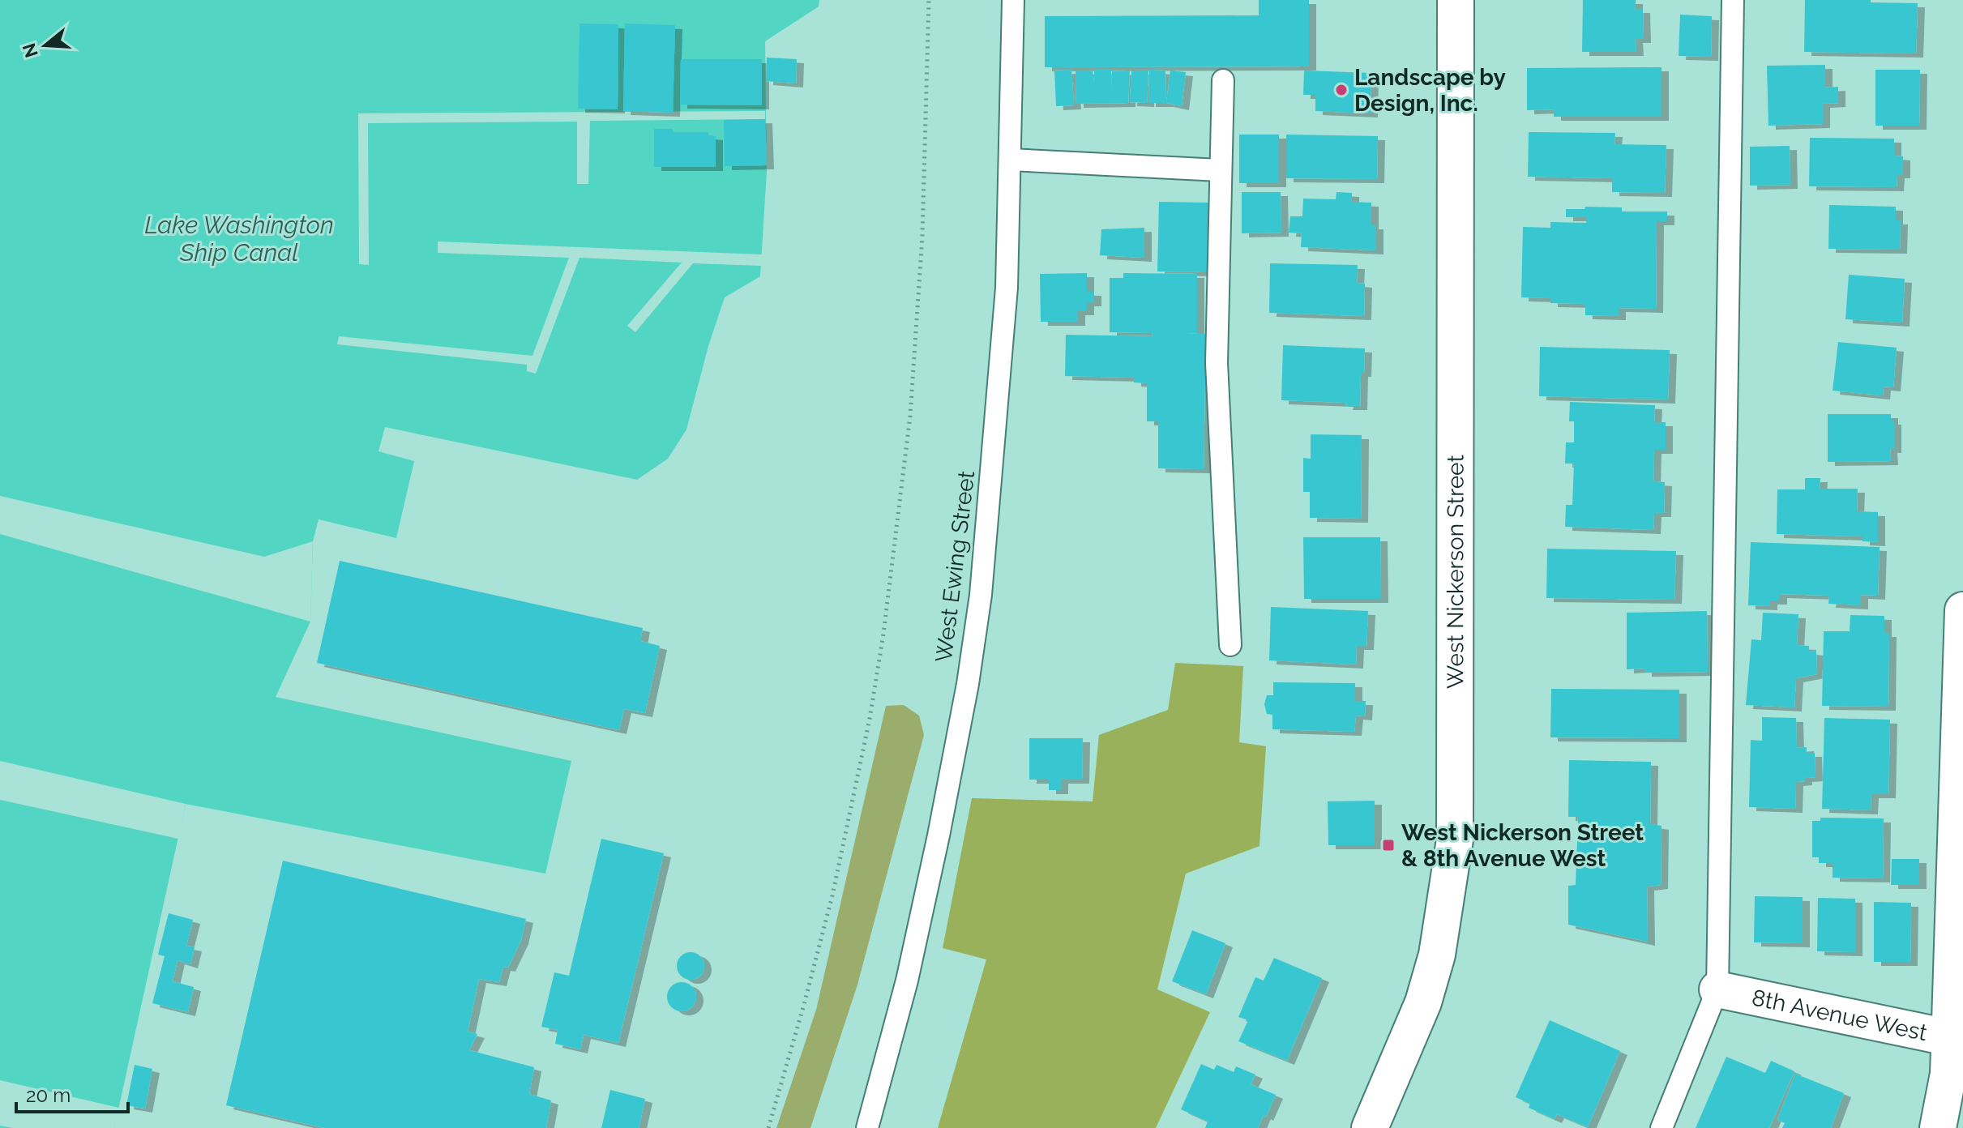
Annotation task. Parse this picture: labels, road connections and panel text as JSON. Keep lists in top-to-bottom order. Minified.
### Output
{"streets":{"main road":["West Nickerson Street","8th Avenue West"],"lane":["West Ewing Street"]},"water":["Lake Washington Ship Canal"],"places":{"other":["Landscape by Design, Inc."],"transit":["West Nickerson Street & 8th Avenue West"]},"scale_bar":"20 m","north":"left"}
